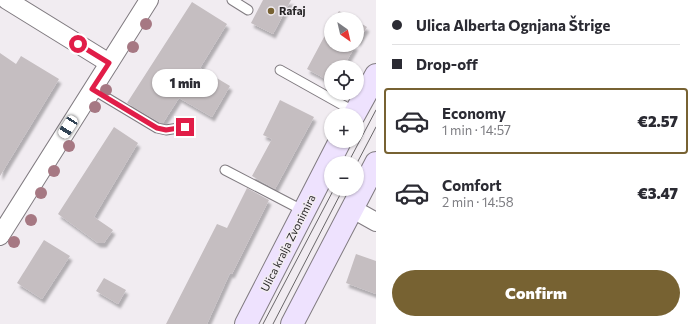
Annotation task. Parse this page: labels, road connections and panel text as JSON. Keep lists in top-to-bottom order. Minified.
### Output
{"streets":{"main road":["Ulica kralja Zvonimira"]},"places":["Rafaj"],"north":"bottom right","page":{"banner":["Ulica Alberta Ognjana Štrige","Drop-off"],"map_buttons":["+","−"],"bubble":"1 min","list":[{"name":"Economy","note":"1 min · 14:57","value":"€2.57"},{"name":"Comfort","note":"2 min · 14:58","value":"€3.47"}],"buttons":"Confirm"}}
